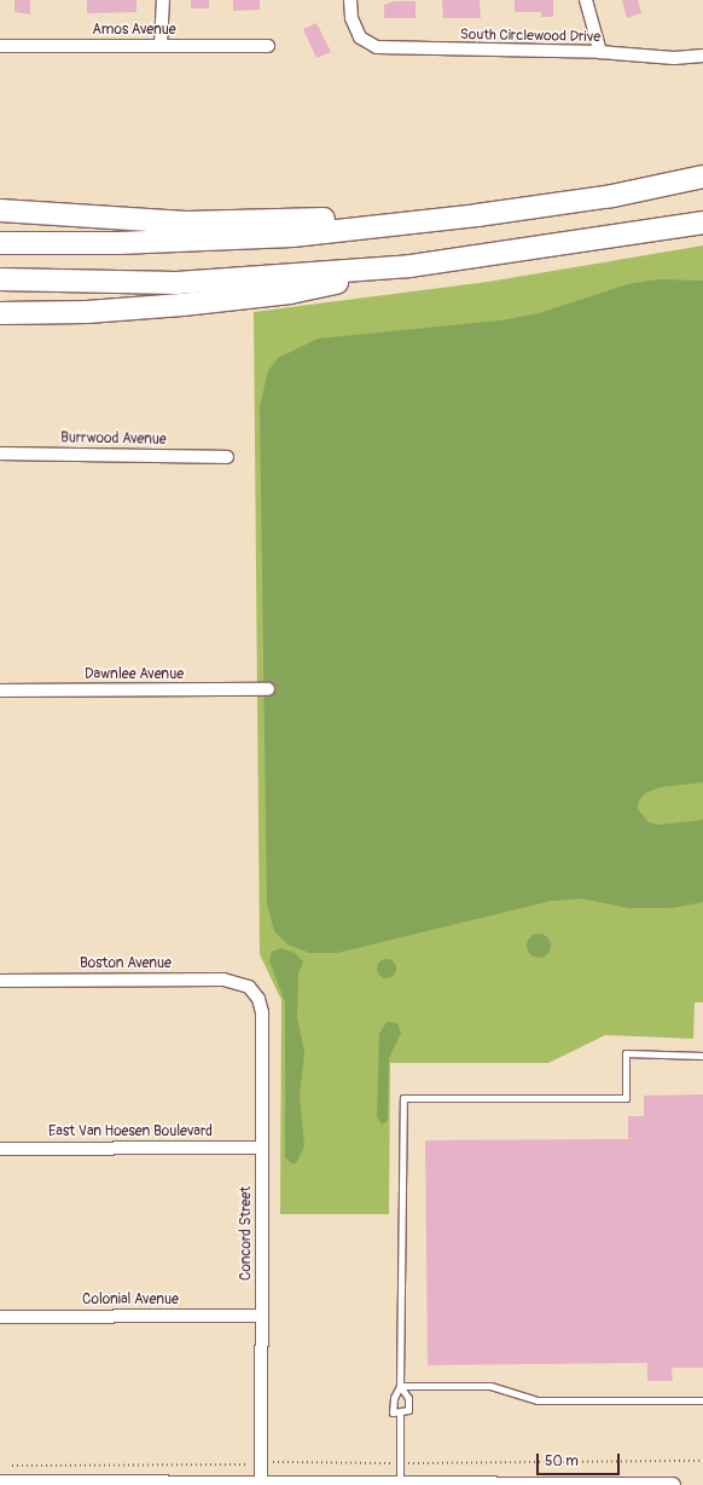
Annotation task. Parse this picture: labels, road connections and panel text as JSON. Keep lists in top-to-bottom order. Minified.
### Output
{"streets":{"street":["Amos Avenue","South Circlewood Drive","Burrwood Avenue","Dawnlee Avenue","Boston Avenue","East Van Hoesen Boulevard","Concord Street","Colonial Avenue"]},"crossings":[["Boston Avenue","Concord Street"],["East Van Hoesen Boulevard","Concord Street"],["Concord Street","Colonial Avenue"]],"scale_bar":"50 m"}
